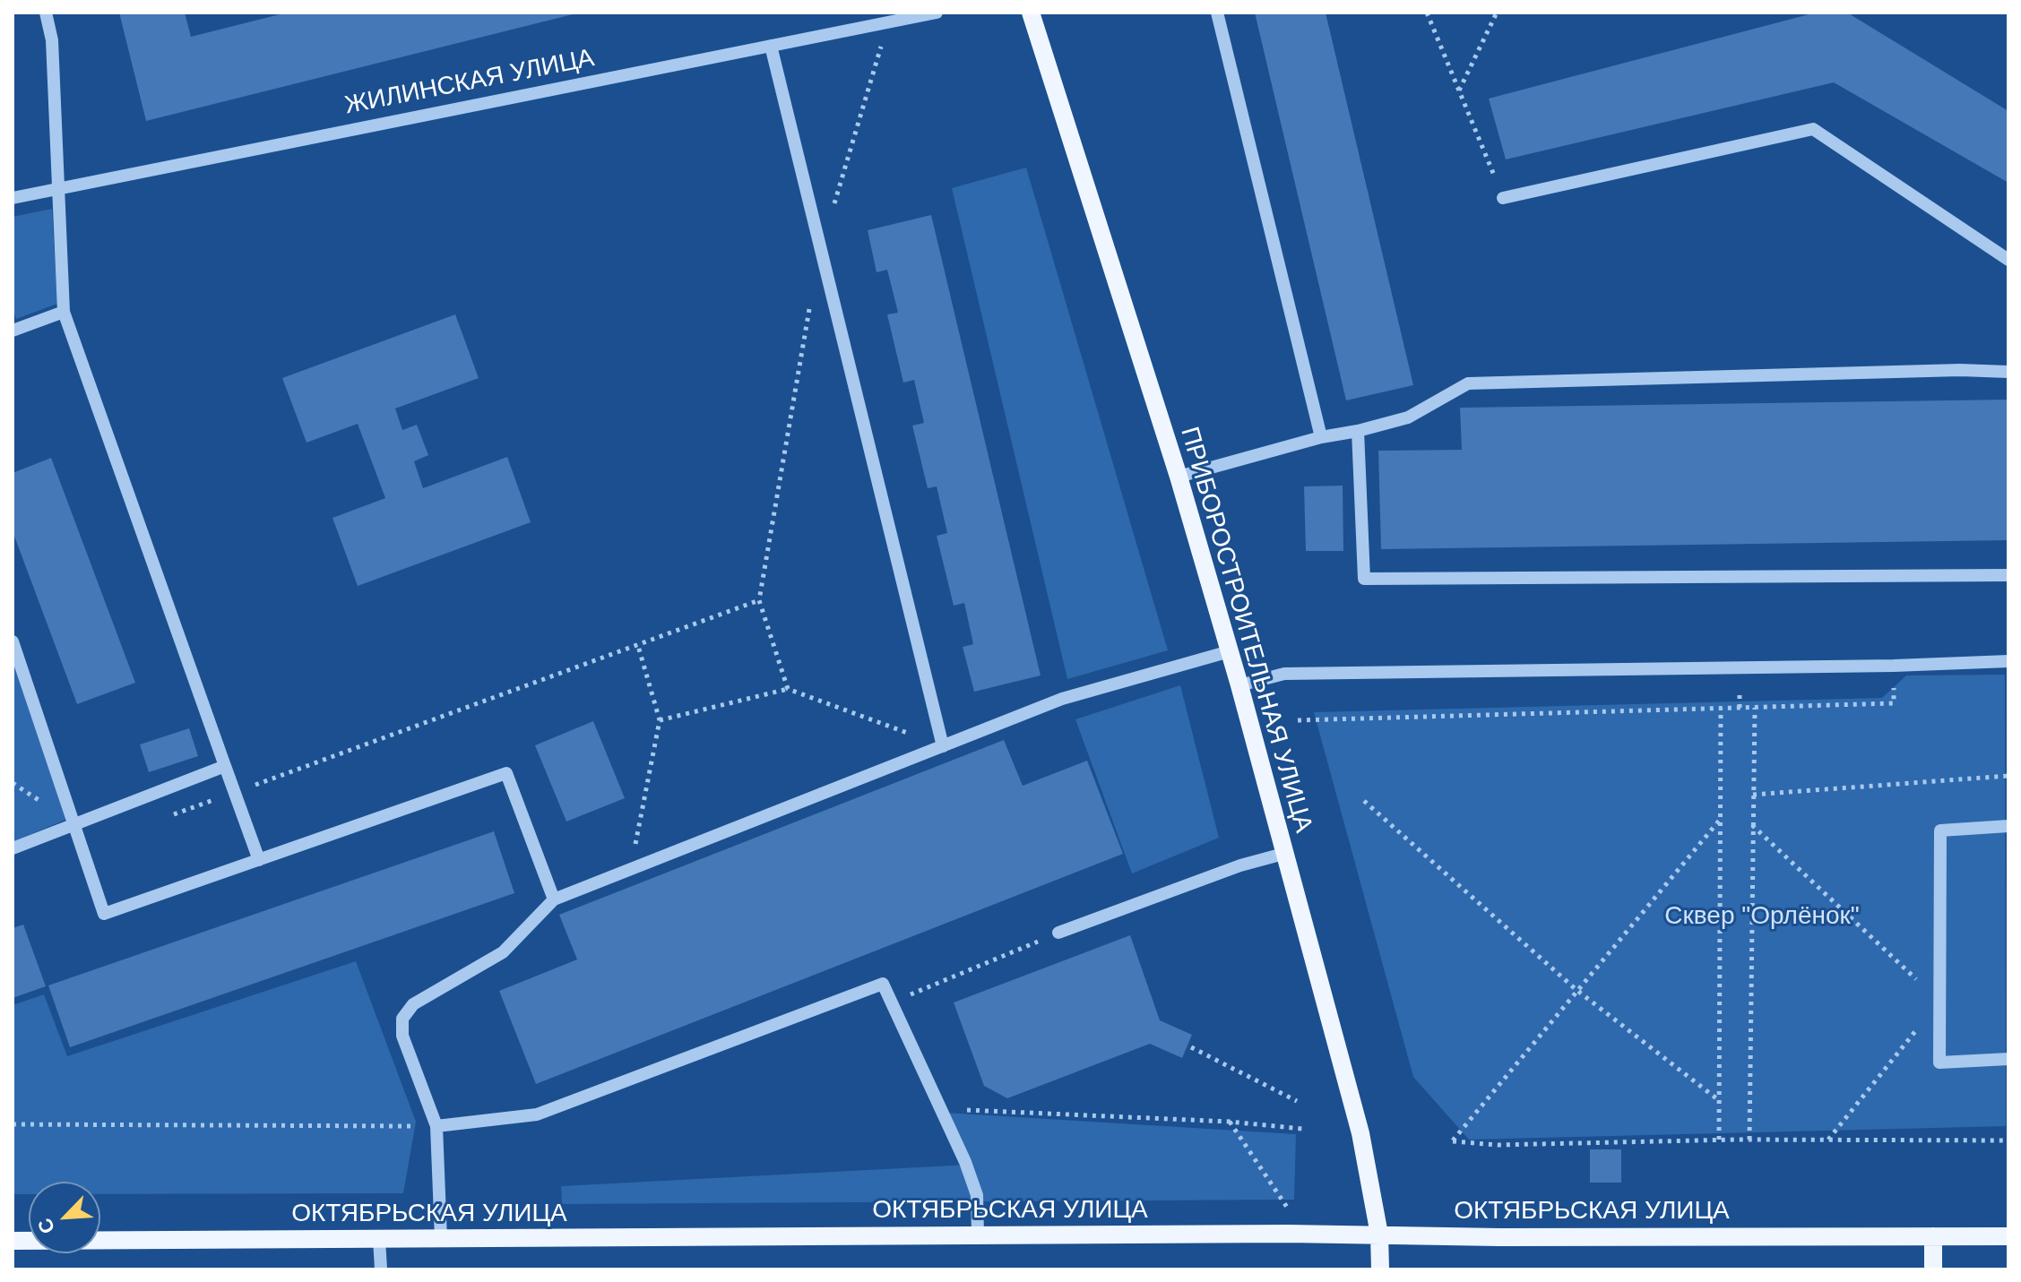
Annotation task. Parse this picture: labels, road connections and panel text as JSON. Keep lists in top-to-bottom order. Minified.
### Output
{"streets":{"main road":["ПРИБОРОСТРОИТЕЛЬНАЯ УЛИЦА","ОКТЯБРЬСКАЯ УЛИЦА"],"street":["ЖИЛИНСКАЯ УЛИЦА"]},"crossings":[["ПРИБОРОСТРОИТЕЛЬНАЯ УЛИЦА","ОКТЯБРЬСКАЯ УЛИЦА"]],"parks":["Сквер \"Орлёнок\""],"north":"bottom left"}
